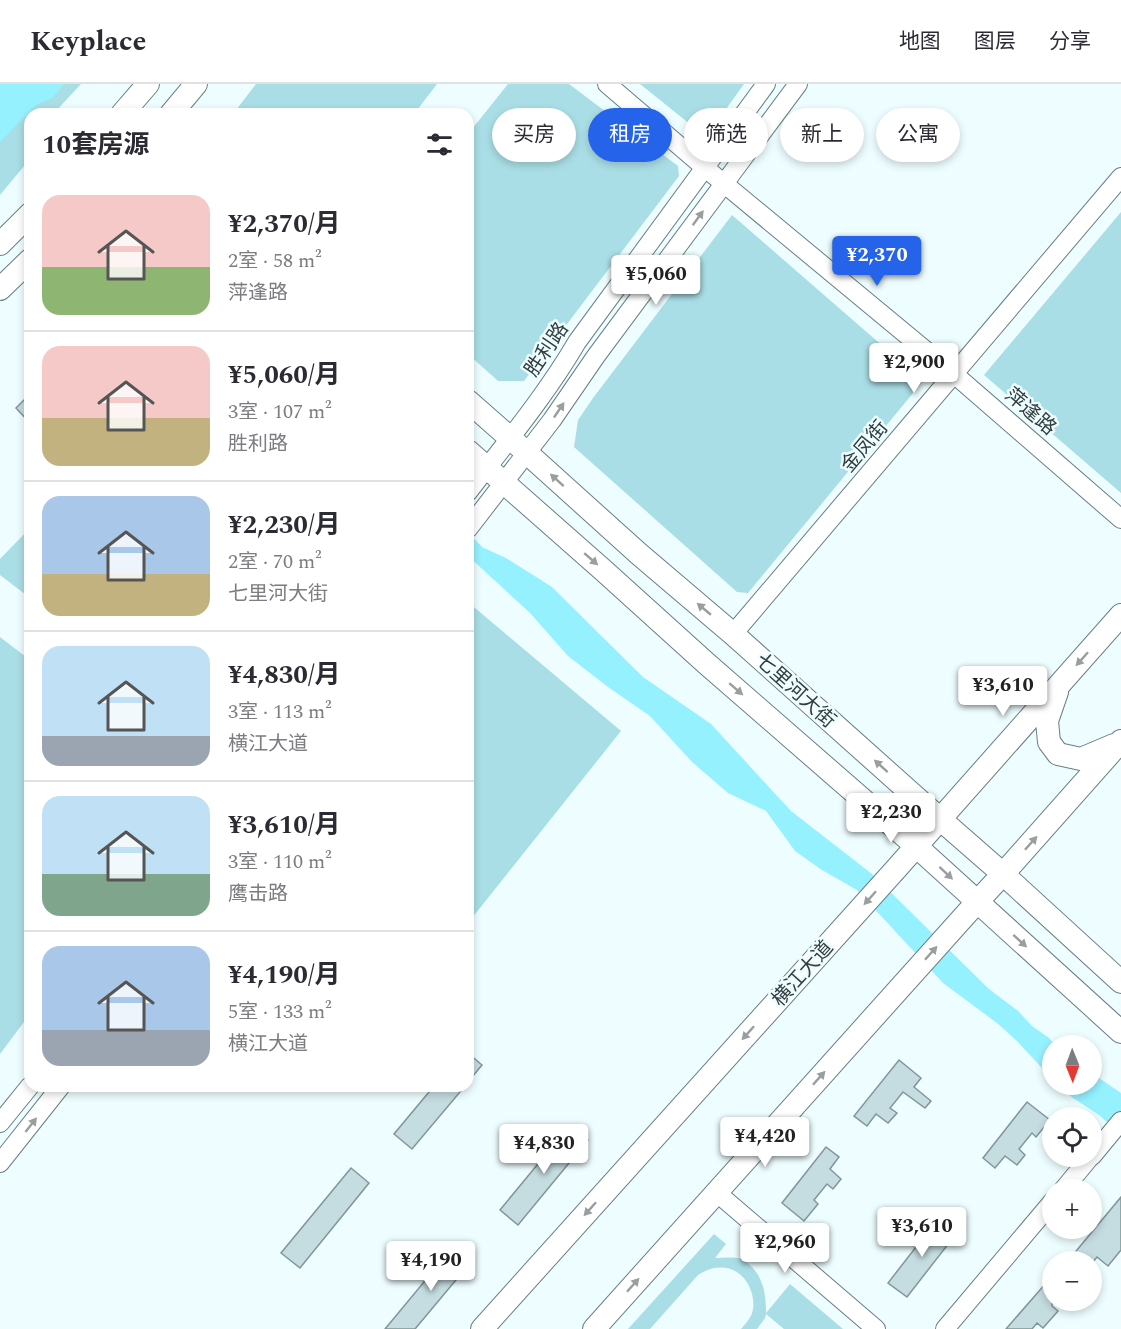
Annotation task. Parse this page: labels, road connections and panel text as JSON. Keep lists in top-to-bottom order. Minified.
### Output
{"streets":{"main road":["七里河大街","横江大道"],"street":["胜利路","萍逢路","金凤街"]},"crossings":[["胜利路","萍逢路"],["胜利路","七里河大街"],["萍逢路","金凤街"],["金凤街","七里河大街"],["七里河大街","横江大道"]],"north":"bottom","page":{"header":"Keyplace","nav":["地图","图层","分享"],"chip":["买房","租房","筛选","新上","公寓"],"heading":"10套房源","list":[{"name":"¥2,370/月","note":"2室 · 58 m² · 萍逢路"},{"name":"¥5,060/月","note":"3室 · 107 m² · 胜利路"},{"name":"¥2,230/月","note":"2室 · 70 m² · 七里河大街"},{"name":"¥4,830/月","note":"3室 · 113 m² · 横江大道"},{"name":"¥3,610/月","note":"3室 · 110 m² · 鹰击路"},{"name":"¥4,190/月","note":"5室 · 133 m² · 横江大道"}],"price":["¥2,370","¥5,060","¥2,900","¥3,610","¥2,230","¥4,420","¥4,830","¥3,610","¥2,960","¥4,190"],"map_buttons":["+","−"]}}
